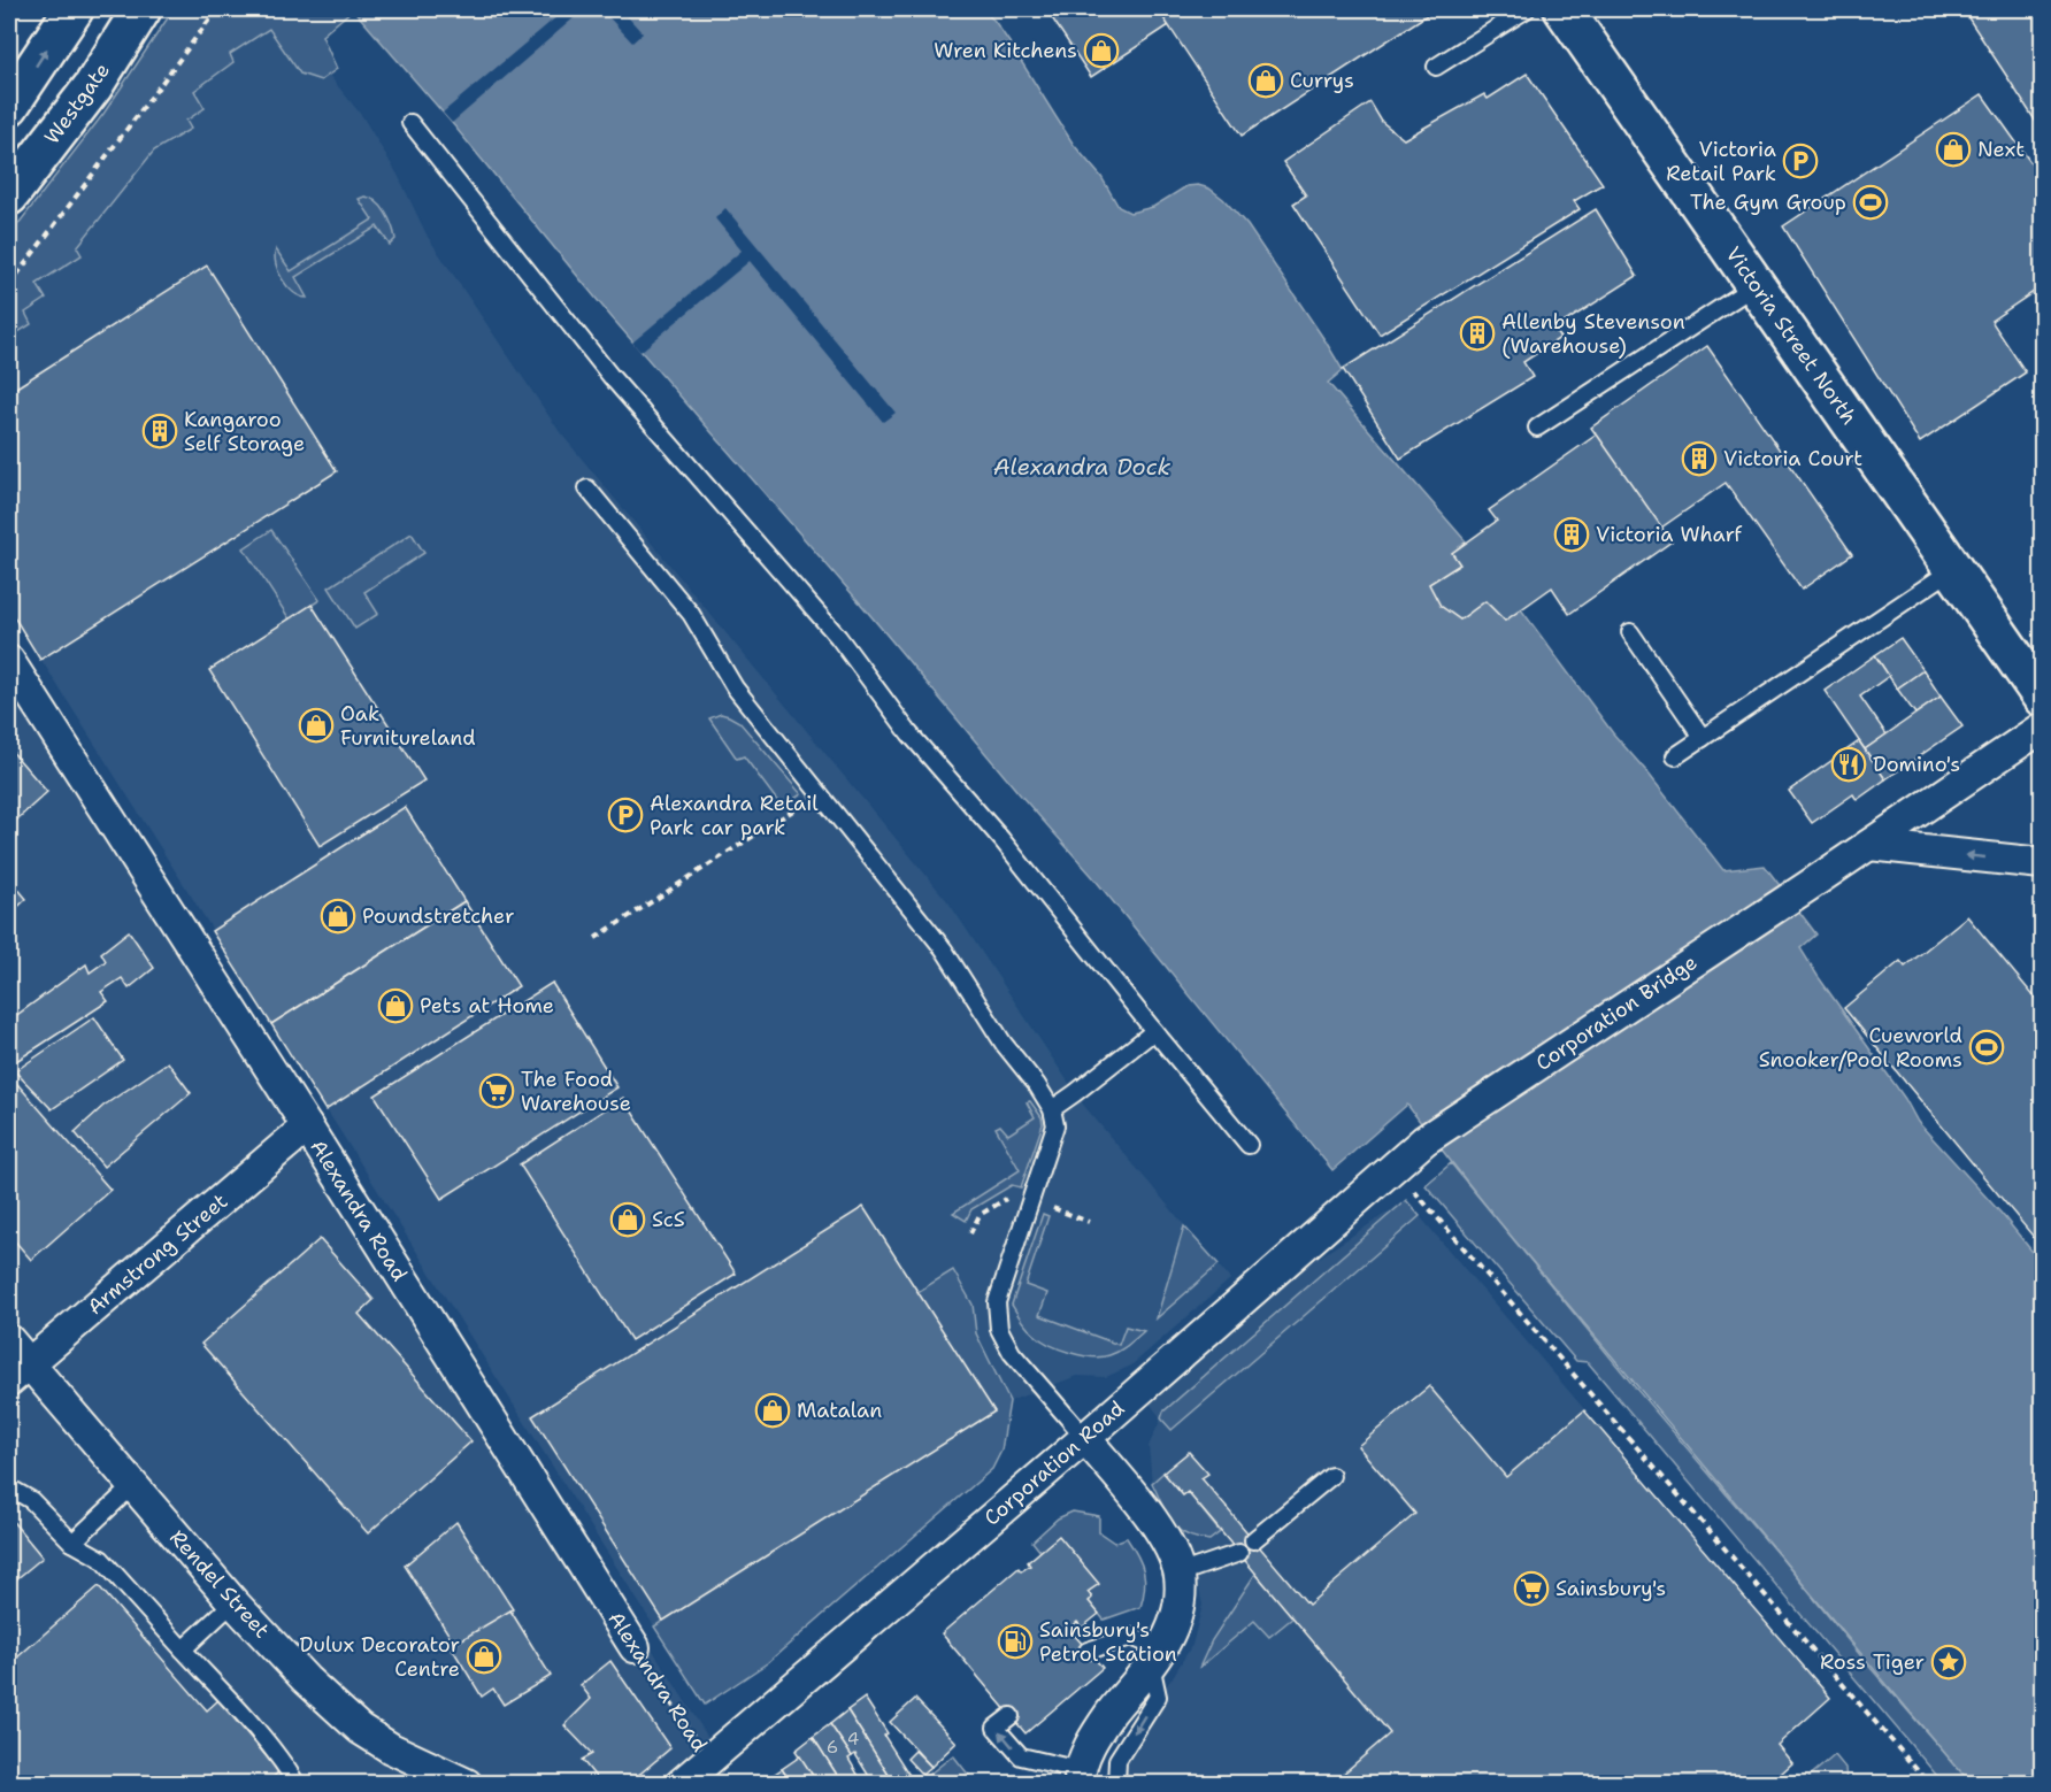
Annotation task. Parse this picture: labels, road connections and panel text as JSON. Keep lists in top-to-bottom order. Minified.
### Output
{"streets":{"highway":["Westgate","Victoria Street North"],"street":["Corporation Bridge","Alexandra Road","Armstrong Street","Corporation Road","Rendel Street"]},"crossings":[["Corporation Bridge","Corporation Road"],["Alexandra Road","Armstrong Street"],["Alexandra Road","Corporation Road"],["Armstrong Street","Rendel Street"]],"water":["Alexandra Dock"],"places":{"shop":["Wren Kitchens","Currys","Next","Oak Furnitureland","Poundstretcher","Pets at Home","ScS","Matalan","Dulux Decorator Centre"],"parking":["Victoria Retail Park","Alexandra Retail Park car park"],"sports":["The Gym Group","Cueworld Snooker/Pool Rooms"],"building":["Allenby Stevenson (Warehouse)","Kangaroo Self Storage","Victoria Court","Victoria Wharf"],"restaurant":["Domino's"],"supermarket":["The Food Warehouse","Sainsbury's"],"fuel station":["Sainsbury's Petrol Station"],"place":["Ross Tiger"]},"house_numbers":["4","6"]}
